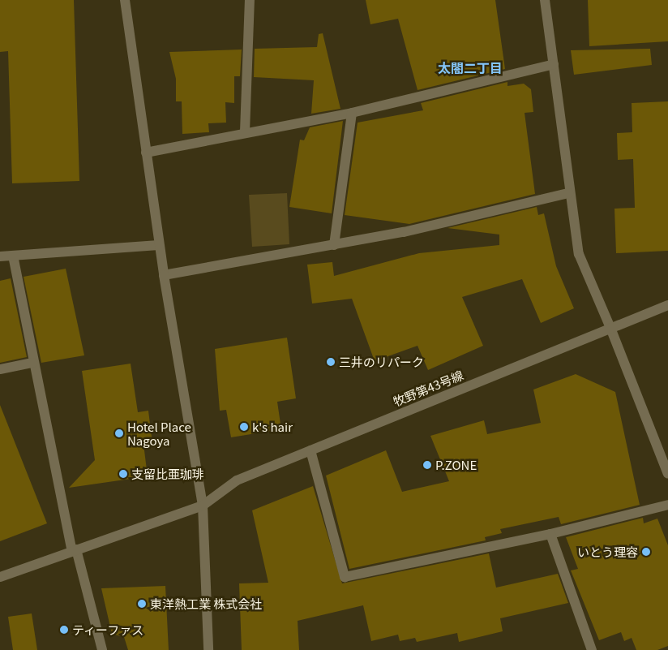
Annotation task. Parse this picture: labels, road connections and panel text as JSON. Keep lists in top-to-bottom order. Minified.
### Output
{"streets":{"street":["牧野第43号線"]},"districts":["太閤二丁目"],"places":["三井のリパーク","k's hair","Hotel Place Nagoya","P.ZONE","支留比亜珈琲","いとう理容","東洋熱工業 株式会社","ティーファス"]}
